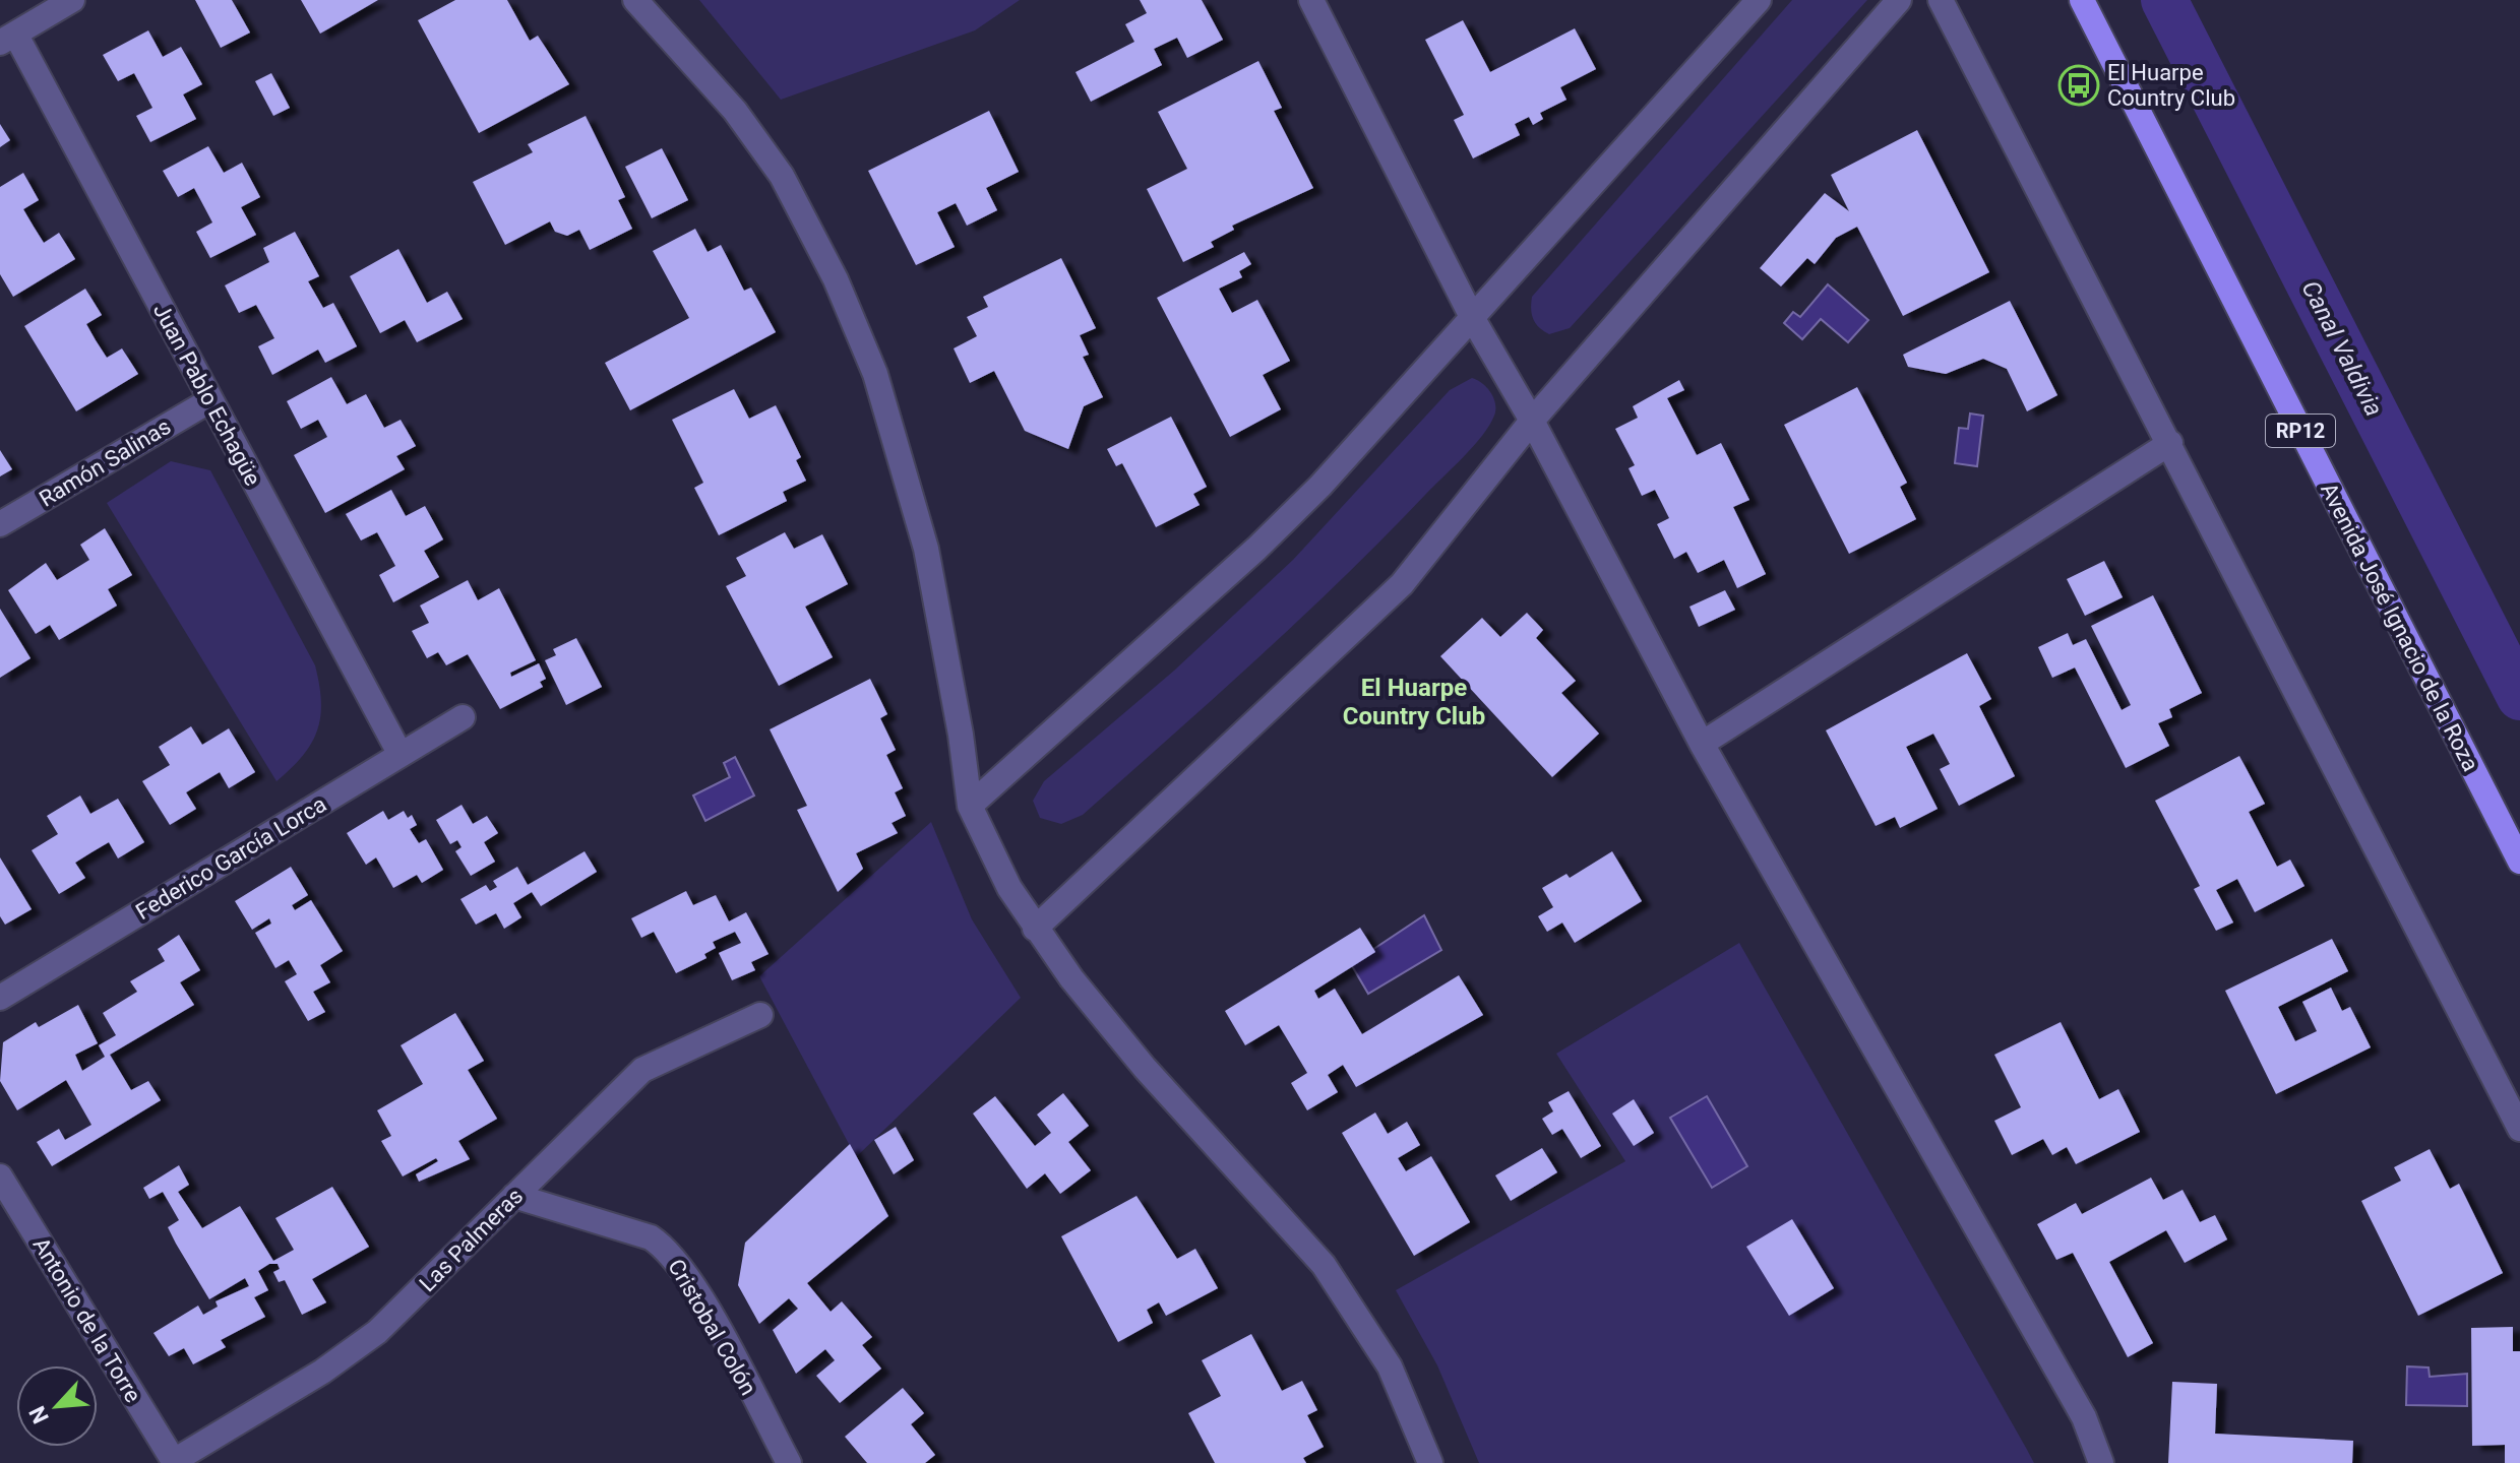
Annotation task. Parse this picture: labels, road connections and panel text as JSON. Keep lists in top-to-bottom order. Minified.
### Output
{"streets":{"main road":["RP12","Avenida José Ignacio de la Roza"],"street":["Juan Pablo Echagüe","Ramón Salinas","Federico García Lorca","Las Palmeras","Antonio de la Torre","Cristobal Colón"]},"crossings":[["Juan Pablo Echagüe","Ramón Salinas"],["Juan Pablo Echagüe","Federico García Lorca"],["Las Palmeras","Antonio de la Torre"],["Las Palmeras","Cristobal Colón"]],"districts":["El Huarpe Country Club"],"water":["Canal Valdivia"],"places":{"bus stop":["El Huarpe Country Club"]},"north":"bottom left"}
